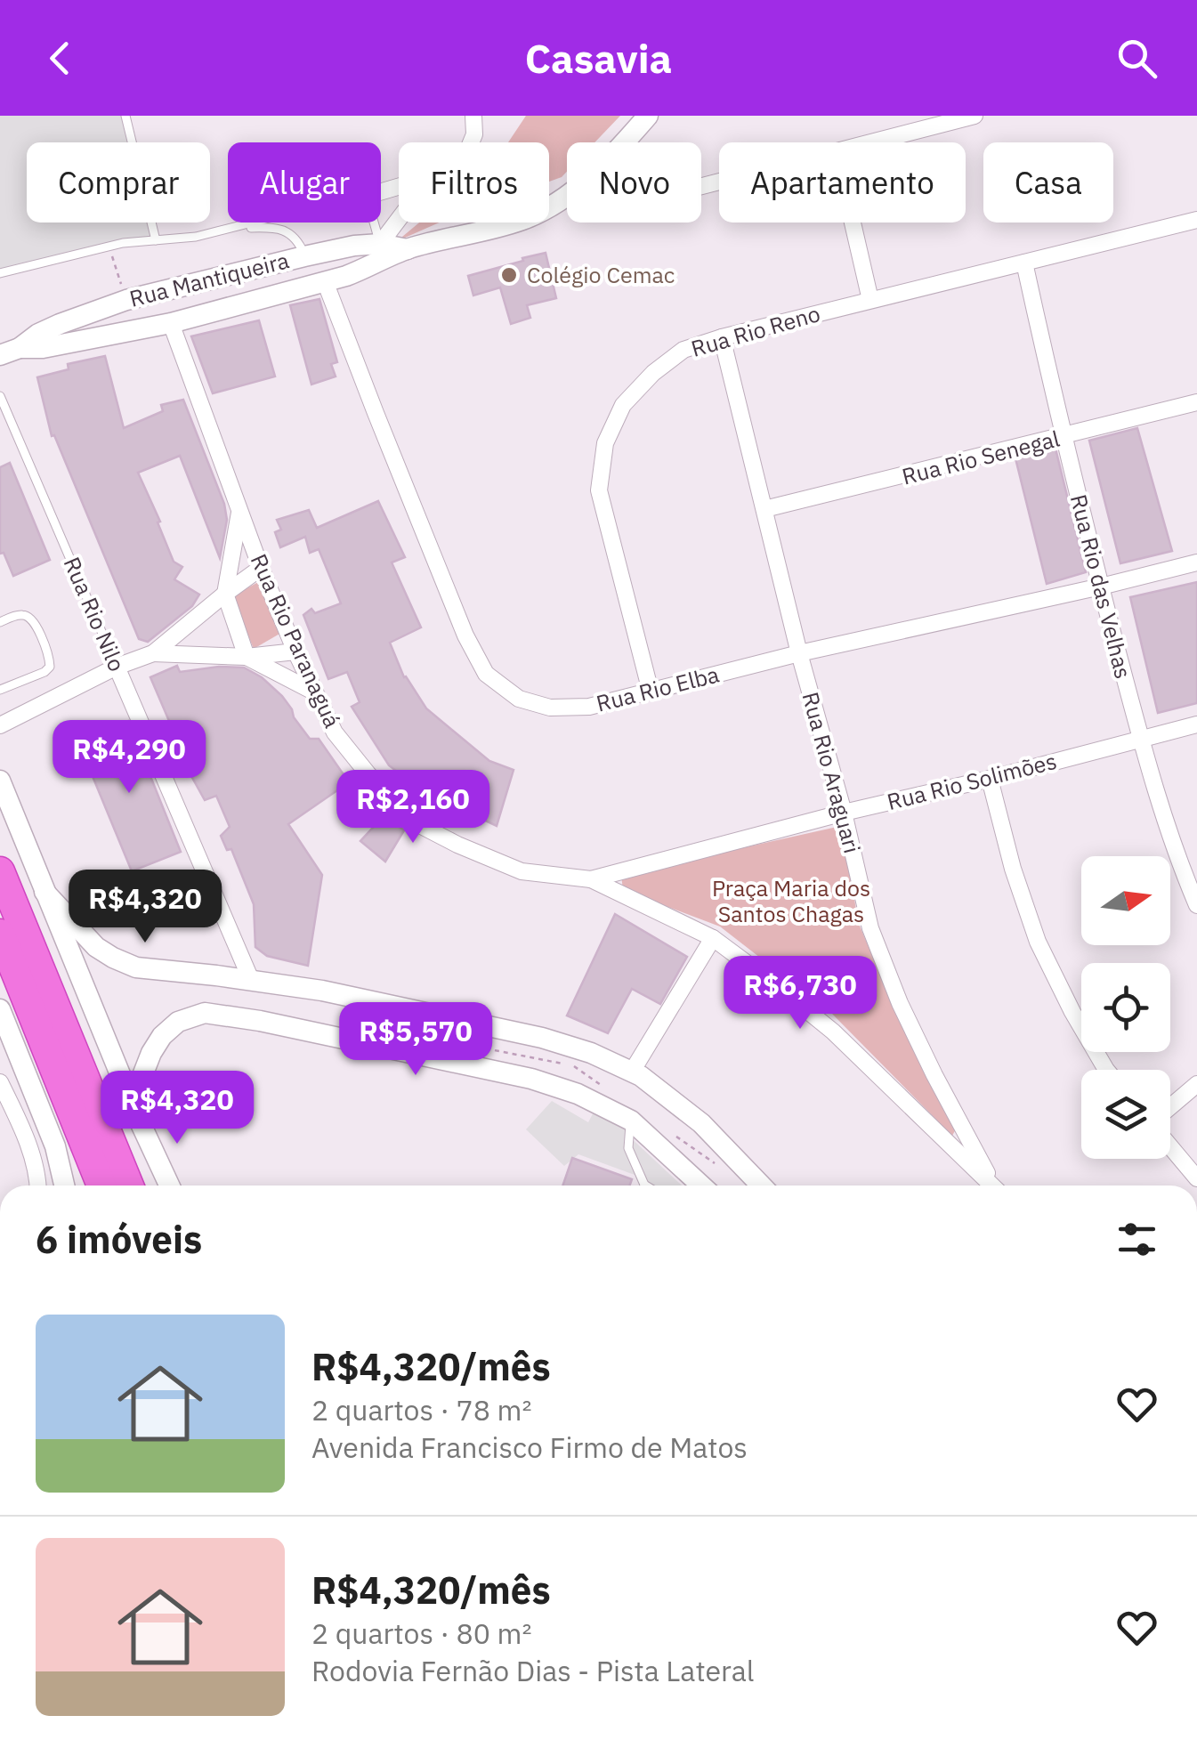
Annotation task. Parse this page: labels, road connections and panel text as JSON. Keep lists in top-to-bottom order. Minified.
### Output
{"streets":{"street":["Rua Mantiqueira","Rua Rio Reno","Rua Rio Senegal","Rua Rio das Velhas","Rua Rio Nilo","Rua Rio Paranaguá","Rua Rio Elba","Rua Rio Araguari","Rua Rio Solimões"]},"crossings":[["Rua Mantiqueira","Rua Rio Paranaguá"],["Rua Mantiqueira","Rua Rio Elba"],["Rua Rio Reno","Rua Rio das Velhas"],["Rua Rio Reno","Rua Rio Elba"],["Rua Rio Reno","Rua Rio Araguari"],["Rua Rio Senegal","Rua Rio das Velhas"],["Rua Rio Senegal","Rua Rio Araguari"],["Rua Rio das Velhas","Rua Rio Elba"],["Rua Rio das Velhas","Rua Rio Solimões"],["Rua Rio Paranaguá","Rua Rio Solimões"],["Rua Rio Elba","Rua Rio Araguari"],["Rua Rio Araguari","Rua Rio Solimões"]],"parks":["Praça Maria dos Santos Chagas"],"places":["Colégio Cemac"],"north":"right","page":{"header":"Casavia","chip":["Comprar","Alugar","Filtros","Novo","Apartamento","Casa"],"price":["R$4,290","R$2,160","R$4,320","R$6,730","R$5,570","R$4,320"],"heading":"6 imóveis","list":[{"name":"R$4,320/mês","note":"2 quartos · 78 m² · Avenida Francisco Firmo de Matos"},{"name":"R$4,320/mês","note":"2 quartos · 80 m² · Rodovia Fernão Dias - Pista Lateral"}]}}
